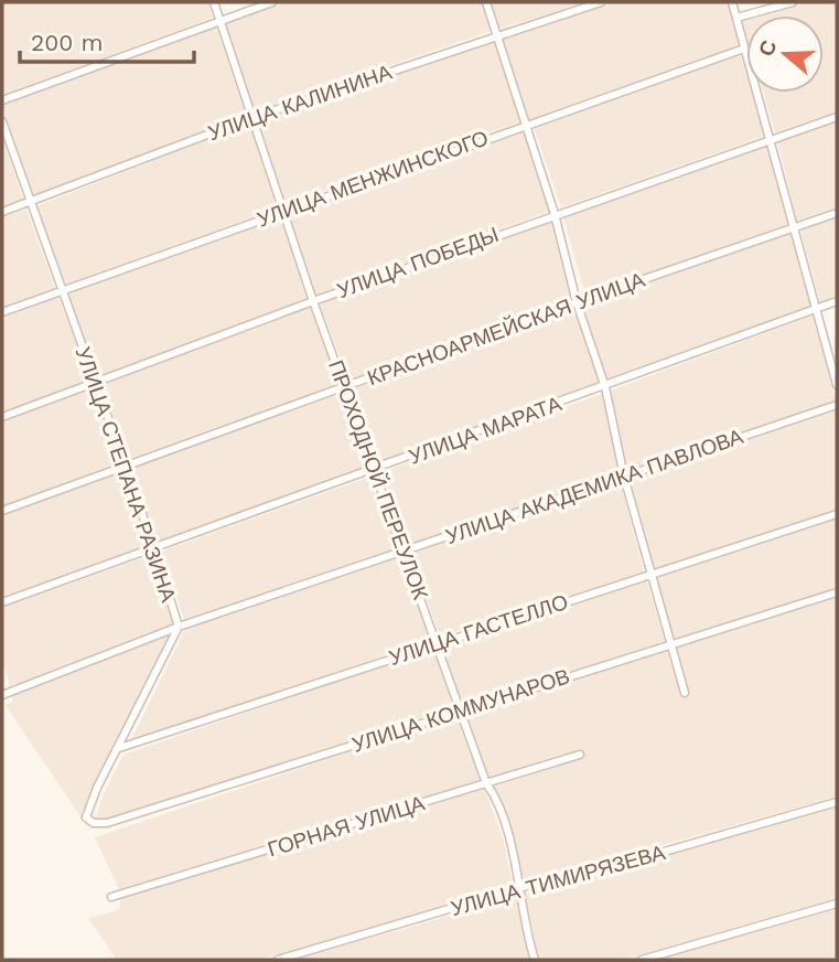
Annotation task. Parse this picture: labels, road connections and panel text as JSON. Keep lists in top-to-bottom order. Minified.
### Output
{"streets":{"street":["УЛИЦА КАЛИНИНА","УЛИЦА МЕНЖИНСКОГО","УЛИЦА ПОБЕДЫ","КРАСНОАРМЕЙСКАЯ УЛИЦА","УЛИЦА МАРАТА","УЛИЦА СТЕПАНА РАЗИНА","ПРОХОДНОЙ ПЕРЕУЛОК","УЛИЦА АКАДЕМИКА ПАВЛОВА","УЛИЦА ГАСТЕЛЛО","УЛИЦА КОММУНАРОВ","ГОРНАЯ УЛИЦА","УЛИЦА ТИМИРЯЗЕВА"]},"crossings":[["УЛИЦА КАЛИНИНА","УЛИЦА СТЕПАНА РАЗИНА"],["УЛИЦА КАЛИНИНА","ПРОХОДНОЙ ПЕРЕУЛОК"],["УЛИЦА МЕНЖИНСКОГО","УЛИЦА СТЕПАНА РАЗИНА"],["УЛИЦА МЕНЖИНСКОГО","ПРОХОДНОЙ ПЕРЕУЛОК"],["УЛИЦА ПОБЕДЫ","УЛИЦА СТЕПАНА РАЗИНА"],["УЛИЦА ПОБЕДЫ","ПРОХОДНОЙ ПЕРЕУЛОК"],["КРАСНОАРМЕЙСКАЯ УЛИЦА","УЛИЦА СТЕПАНА РАЗИНА"],["КРАСНОАРМЕЙСКАЯ УЛИЦА","ПРОХОДНОЙ ПЕРЕУЛОК"],["УЛИЦА МАРАТА","УЛИЦА СТЕПАНА РАЗИНА"],["УЛИЦА МАРАТА","ПРОХОДНОЙ ПЕРЕУЛОК"],["УЛИЦА СТЕПАНА РАЗИНА","УЛИЦА АКАДЕМИКА ПАВЛОВА"],["УЛИЦА СТЕПАНА РАЗИНА","УЛИЦА ГАСТЕЛЛО"],["УЛИЦА СТЕПАНА РАЗИНА","УЛИЦА КОММУНАРОВ"],["ПРОХОДНОЙ ПЕРЕУЛОК","УЛИЦА АКАДЕМИКА ПАВЛОВА"],["ПРОХОДНОЙ ПЕРЕУЛОК","УЛИЦА ГАСТЕЛЛО"],["ПРОХОДНОЙ ПЕРЕУЛОК","УЛИЦА КОММУНАРОВ"],["ПРОХОДНОЙ ПЕРЕУЛОК","ГОРНАЯ УЛИЦА"],["ПРОХОДНОЙ ПЕРЕУЛОК","УЛИЦА ТИМИРЯЗЕВА"]],"scale_bar":"200 m","north":"left"}
